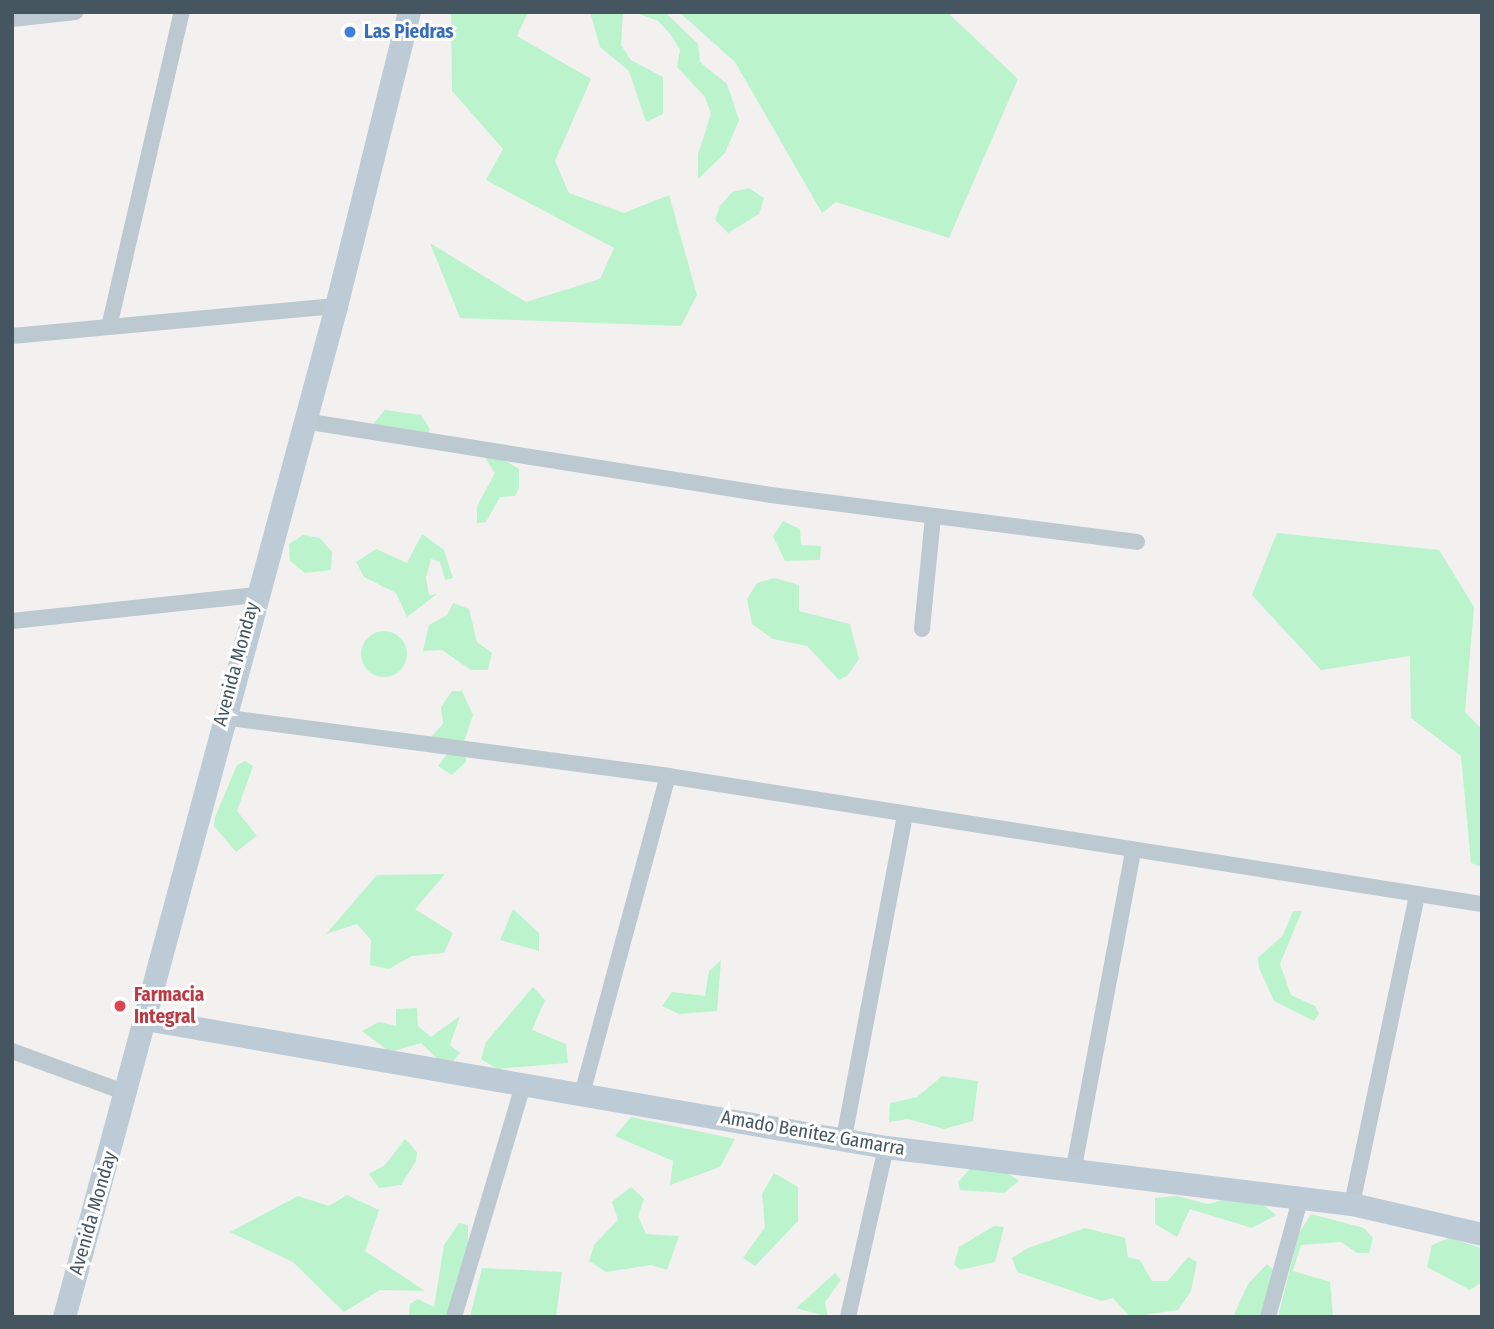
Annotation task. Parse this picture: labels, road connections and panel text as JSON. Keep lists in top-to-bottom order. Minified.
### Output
{"streets":{"main road":["Avenida Monday","Amado Benítez Gamarra"]},"crossings":[["Avenida Monday","Amado Benítez Gamarra"]],"places":["Las Piedras","Farmacia Integral"]}
